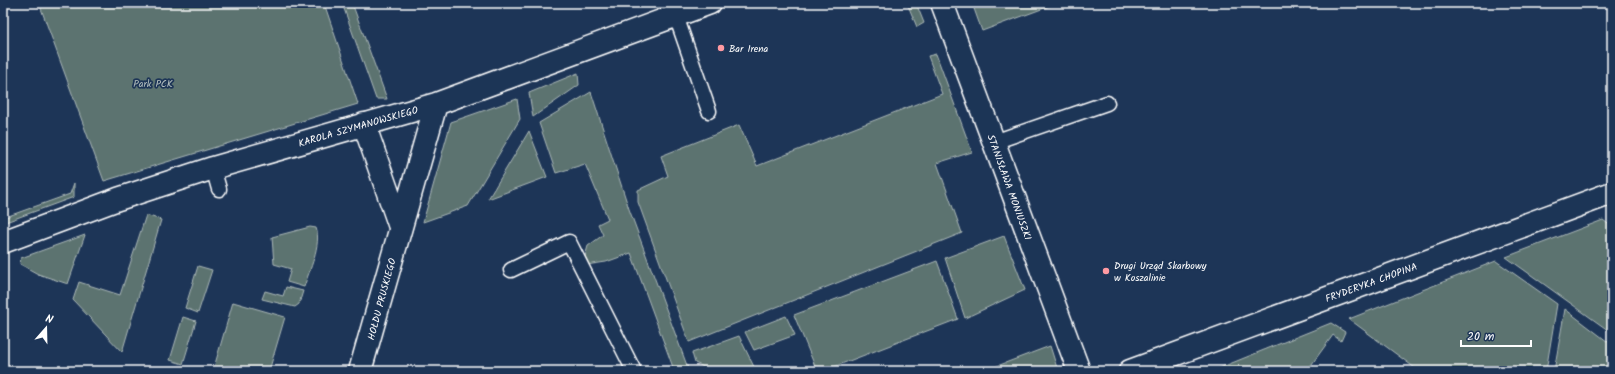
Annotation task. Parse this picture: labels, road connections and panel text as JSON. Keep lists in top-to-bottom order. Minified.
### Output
{"streets":{"street":["KAROLA SZYMANOWSKIEGO","STANISŁAWA MONIUSZKI","FRYDERYKA CHOPINA","HOŁDU PRUSKIEGO"]},"crossings":[["KAROLA SZYMANOWSKIEGO","HOŁDU PRUSKIEGO"]],"parks":["Park PCK"],"places":["Bar Irena","Drugi Urząd Skarbowy w Koszalinie"],"scale_bar":"20 m","north":"top"}
